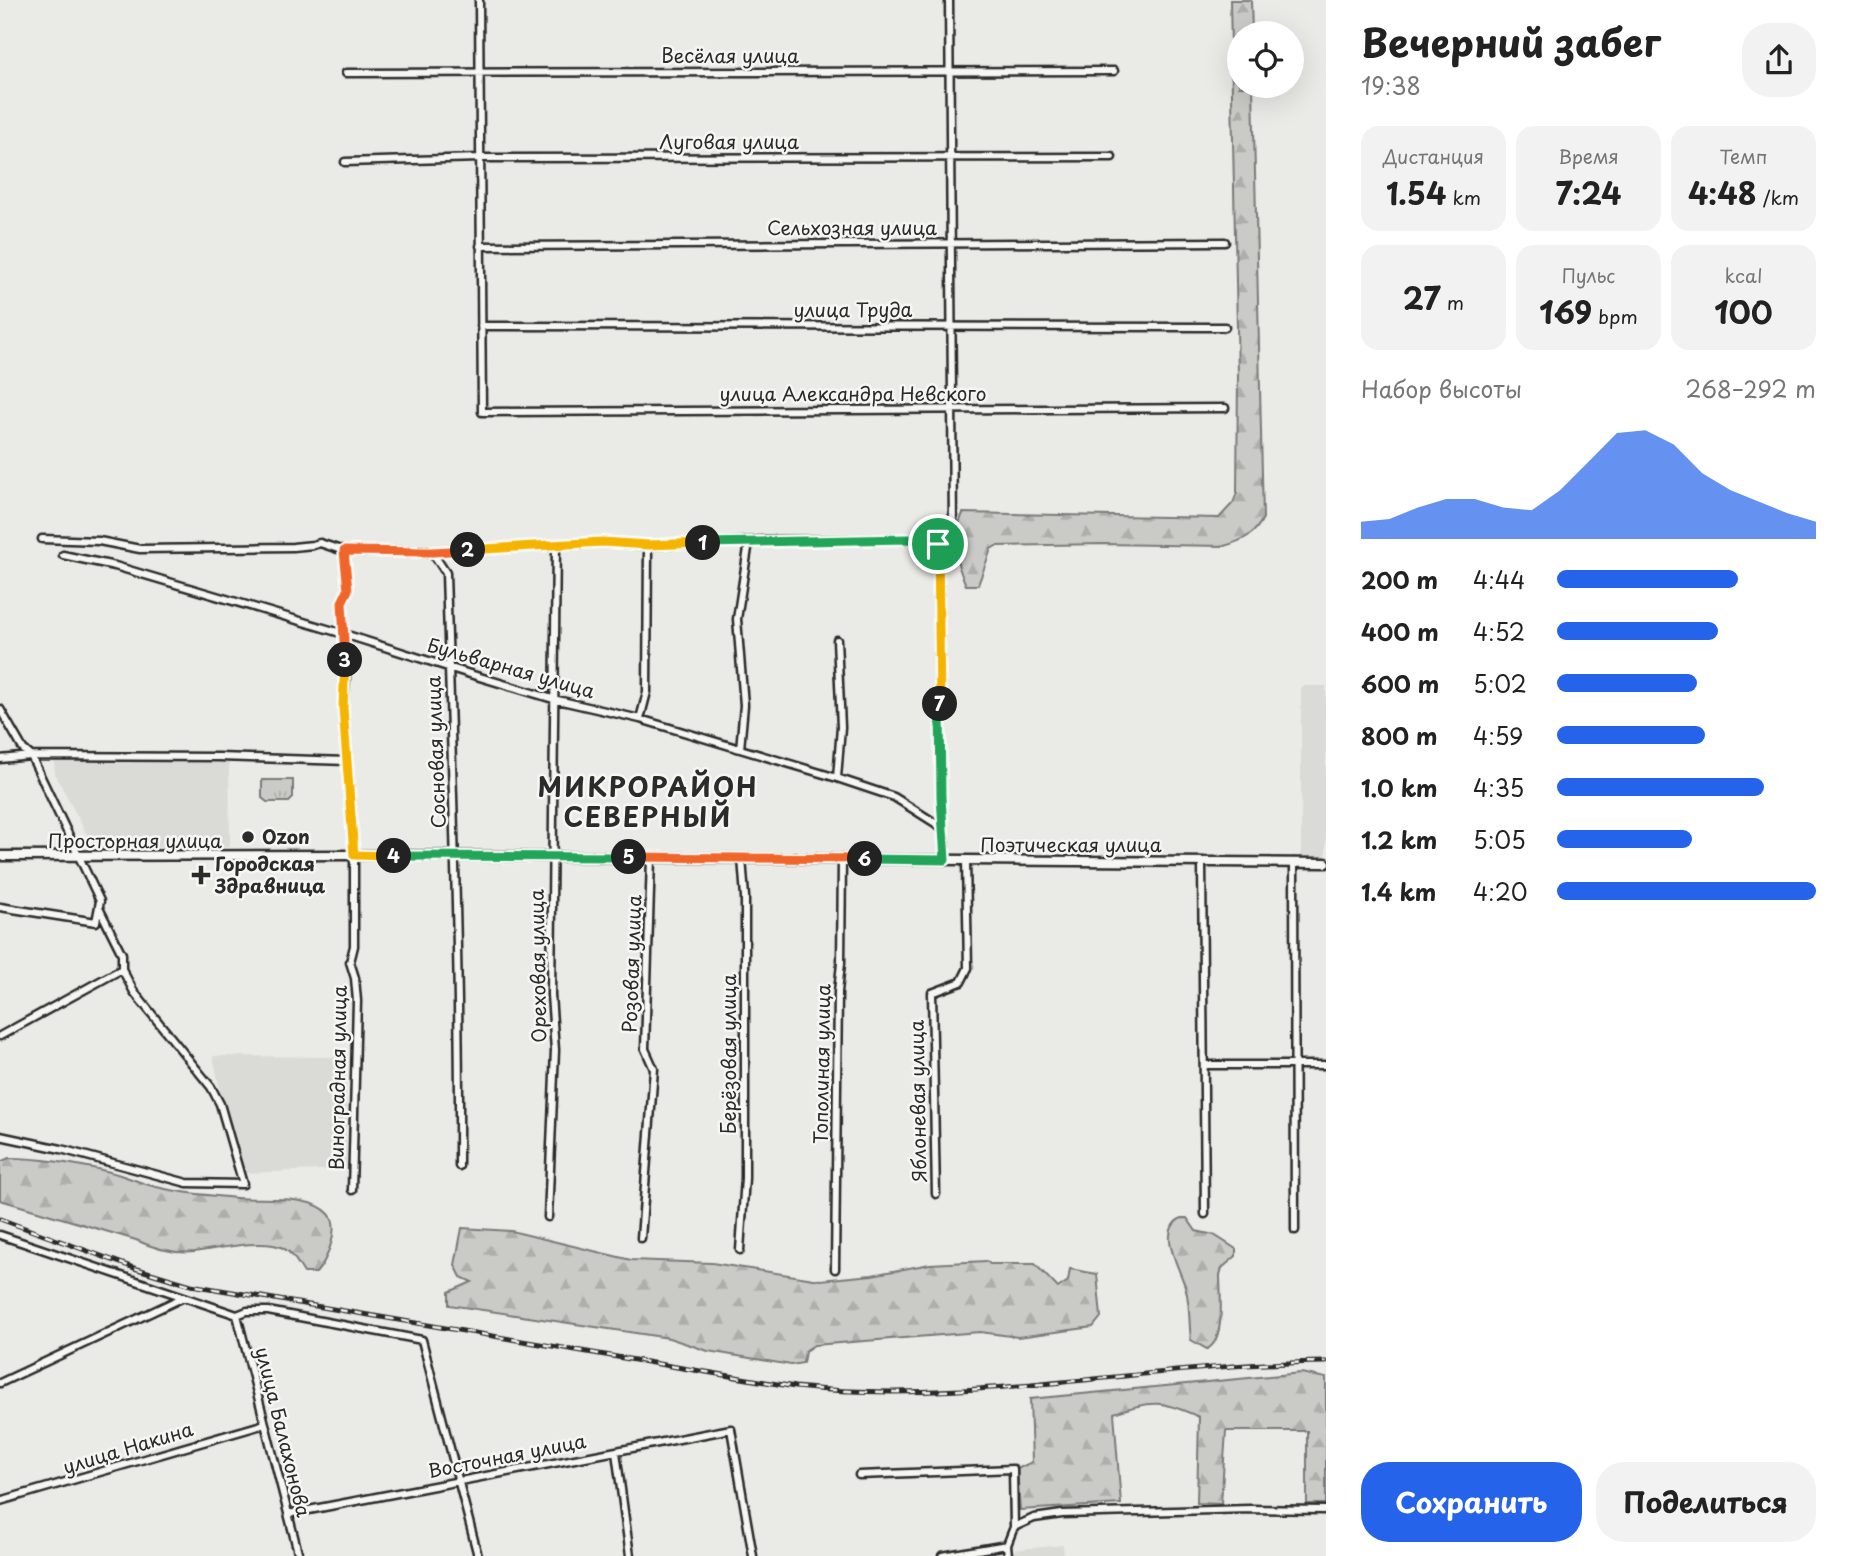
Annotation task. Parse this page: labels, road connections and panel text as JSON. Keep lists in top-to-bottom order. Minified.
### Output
{"streets":{"street":["Весёлая улица","Луговая улица","Сельхозная улица","улица Труда","улица Александра Невского","Бульварная улица","Сосновая улица","Просторная улица","Поэтическая улица","Розовая улица","Ореховая улица","Берёзовая улица","Тополиная улица","Виноградная улица","Яблоневая улица","улица Балахонова","улица Накина","Восточная улица"]},"crossings":[["улица Труда","улица Александра Невского"],["Бульварная улица","Сосновая улица"],["Бульварная улица","Ореховая улица"],["Бульварная улица","Виноградная улица"],["Сосновая улица","Поэтическая улица"],["Просторная улица","Поэтическая улица"],["Просторная улица","Виноградная улица"],["Поэтическая улица","Розовая улица"],["Поэтическая улица","Ореховая улица"],["Поэтическая улица","Берёзовая улица"],["Поэтическая улица","Тополиная улица"],["Поэтическая улица","Виноградная улица"],["Поэтическая улица","Яблоневая улица"],["улица Балахонова","улица Накина"],["улица Балахонова","Восточная улица"]],"districts":["МИКРОРАЙОН СЕВЕРНЫЙ"],"places":{"other":["Ozon"],"health":["Городская Здравница"]},"page":{"heading":["Вечерний забег","19:38"],"stats":[["Дистанция","1.54 km"],["Время","7:24"],["Темп","4:48 /km"],["27 m"],["Пульс","169 bpm"],["kcal","100"]],"chart":["Набор высоты","268–292 m"],"pins":["1","2","3","7","4","5","6"],"list":[{"name":"200 m","note":"4:44"},{"name":"400 m","note":"4:52"},{"name":"600 m","note":"5:02"},{"name":"800 m","note":"4:59"},{"name":"1.0 km","note":"4:35"},{"name":"1.2 km","note":"5:05"},{"name":"1.4 km","note":"4:20"}],"buttons":["Сохранить","Поделиться"]}}
